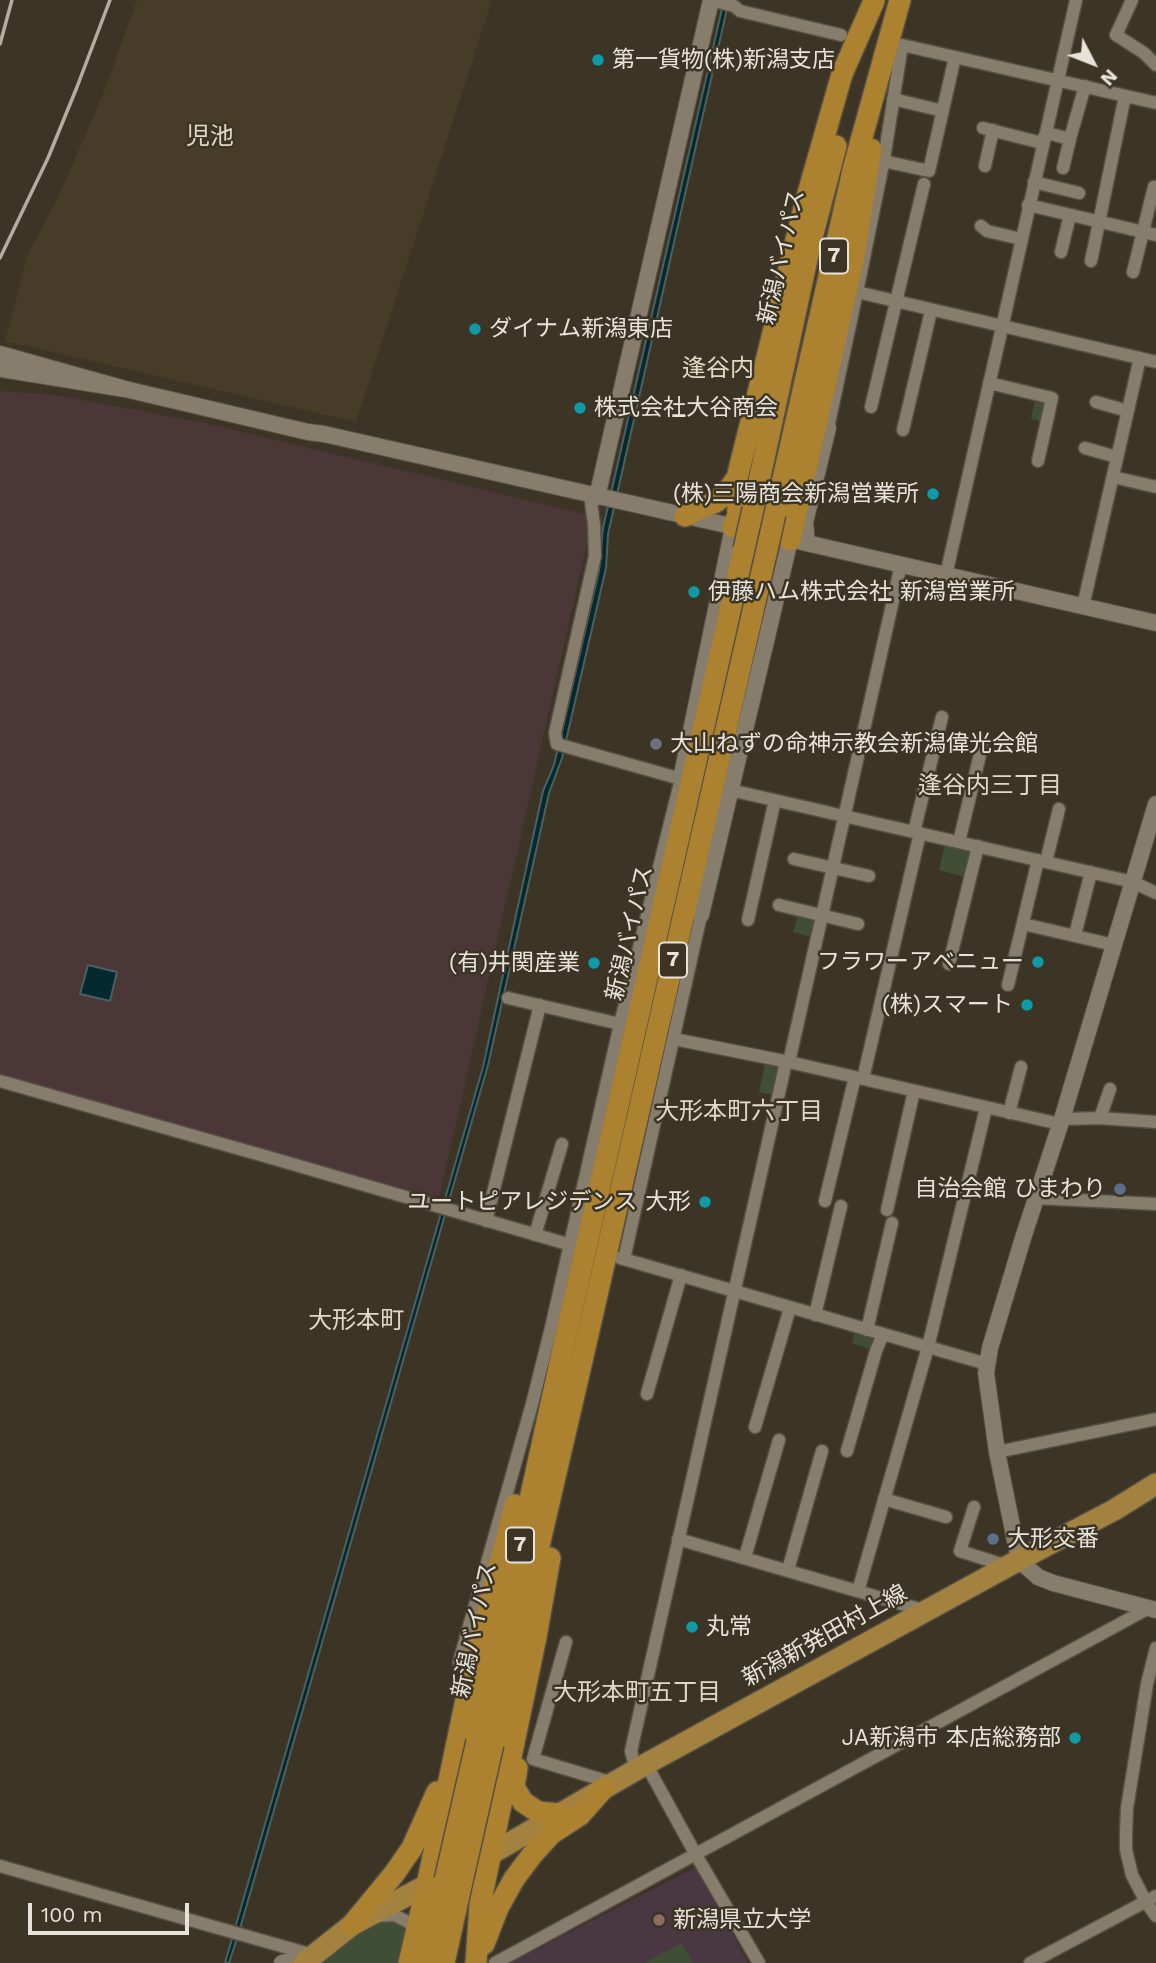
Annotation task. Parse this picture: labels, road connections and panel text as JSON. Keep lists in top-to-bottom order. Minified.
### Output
{"streets":{"highway":["7","新潟バイパス"],"main road":["新潟新発田村上線"]},"crossings":[["7","新潟バイパス"],["7","新潟新発田村上線"],["新潟バイパス","新潟新発田村上線"]],"districts":["児池","逢谷内","逢谷内三丁目","大形本町六丁目","大形本町","大形本町五丁目"],"places":["第一貨物(株)新潟支店","ダイナム新潟東店","株式会社大谷商会","(株)三陽商会新潟営業所","伊藤ハム株式会社 新潟営業所","大山ねずの命神示教会新潟偉光会館","フラワーアベニュー","(有)井関産業","(株)スマート","自治会館 ひまわり","ユートピアレジデンス 大形","大形交番","丸常","JA新潟市 本店総務部","新潟県立大学"],"scale_bar":"100 m","north":"bottom right"}
